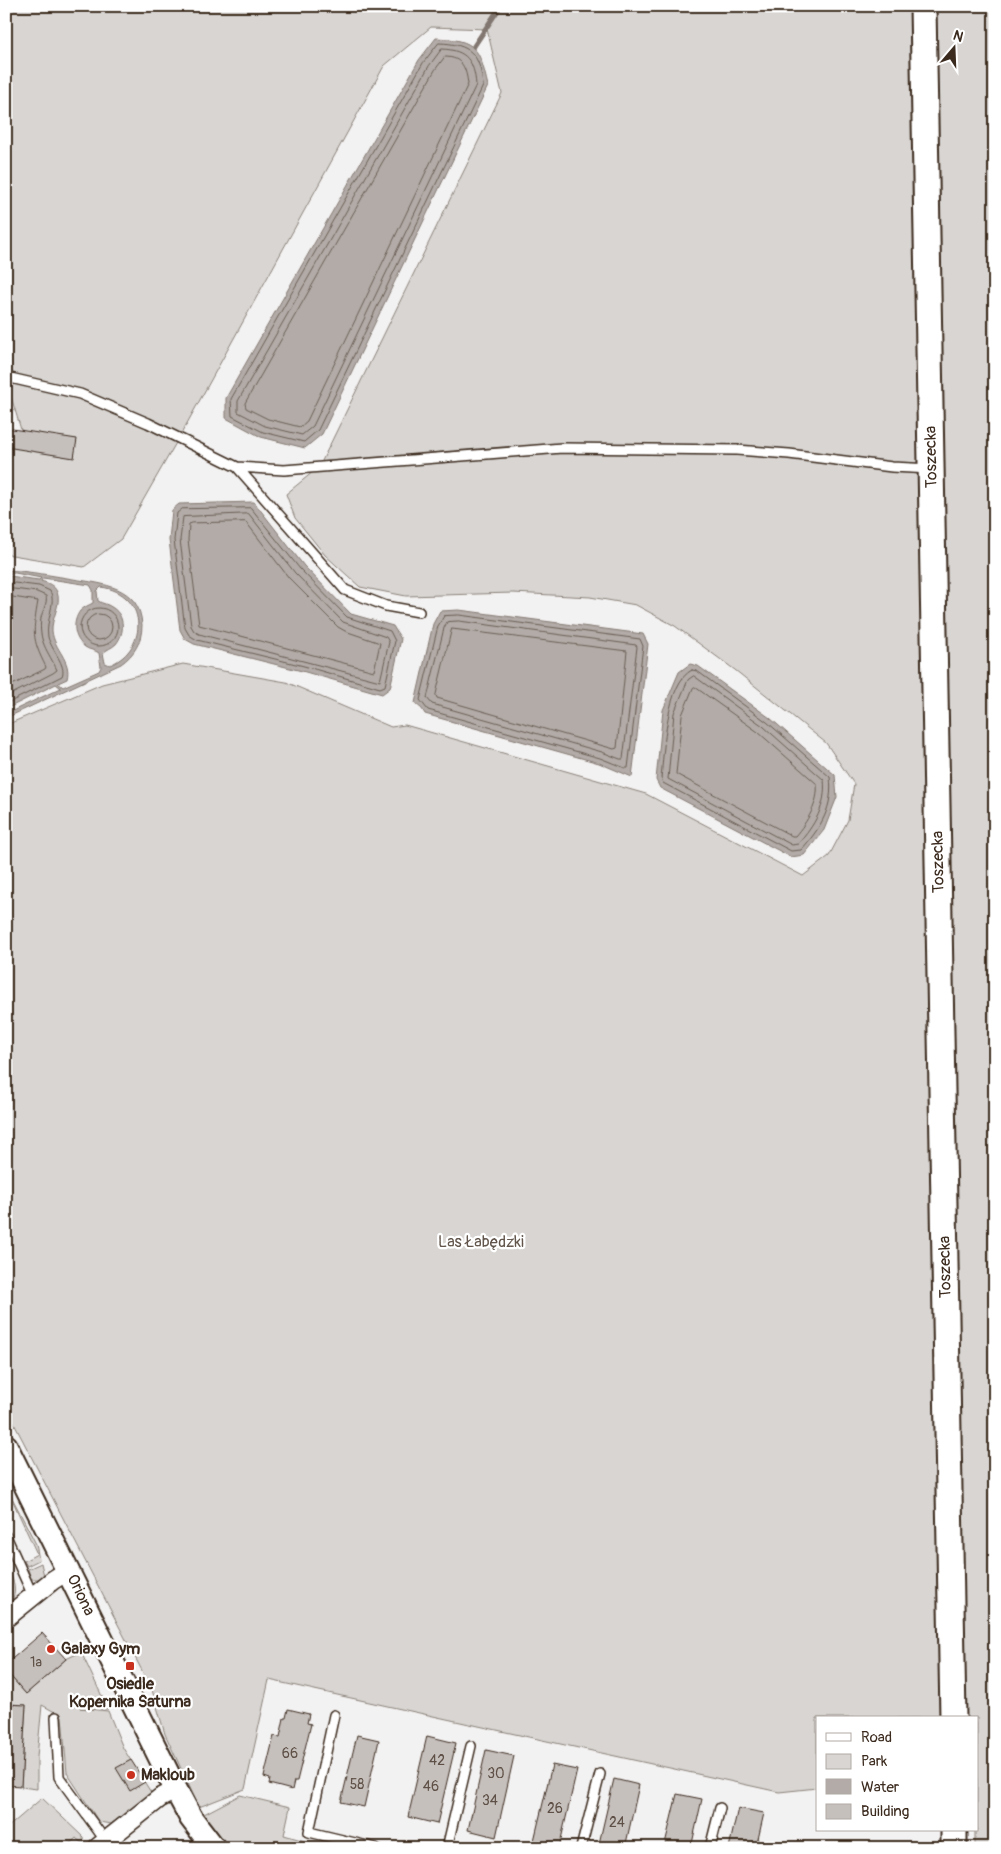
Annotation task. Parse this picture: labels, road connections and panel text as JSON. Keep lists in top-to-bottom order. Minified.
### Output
{"streets":{"main road":["Toszecka"],"street":["Oriona"]},"parks":["Las Łabędzki"],"places":{"other":["Galaxy Gym","Makloub"],"transit":["Osiedle Kopernika Saturna"]},"house_numbers":["1a","66","42","30","58","46","34","26","24"],"legend":["Road","Park","Water","Building"],"north":"top"}
